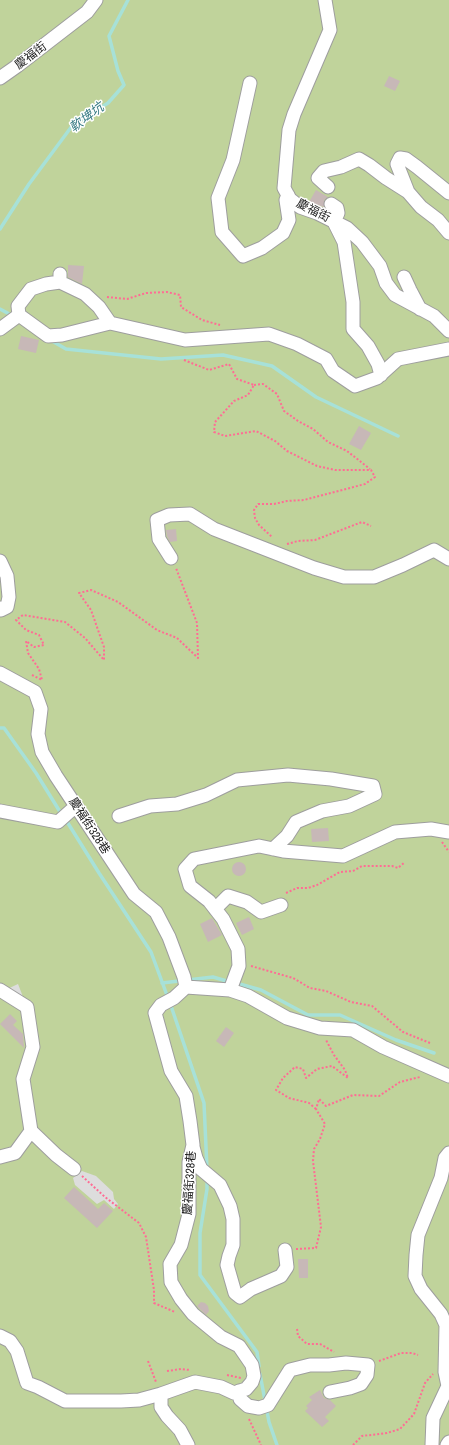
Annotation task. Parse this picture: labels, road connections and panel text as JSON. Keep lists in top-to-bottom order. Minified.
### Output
{"streets":{"street":["慶福街","慶福街328巷"]},"water":["軟埤坑"]}
